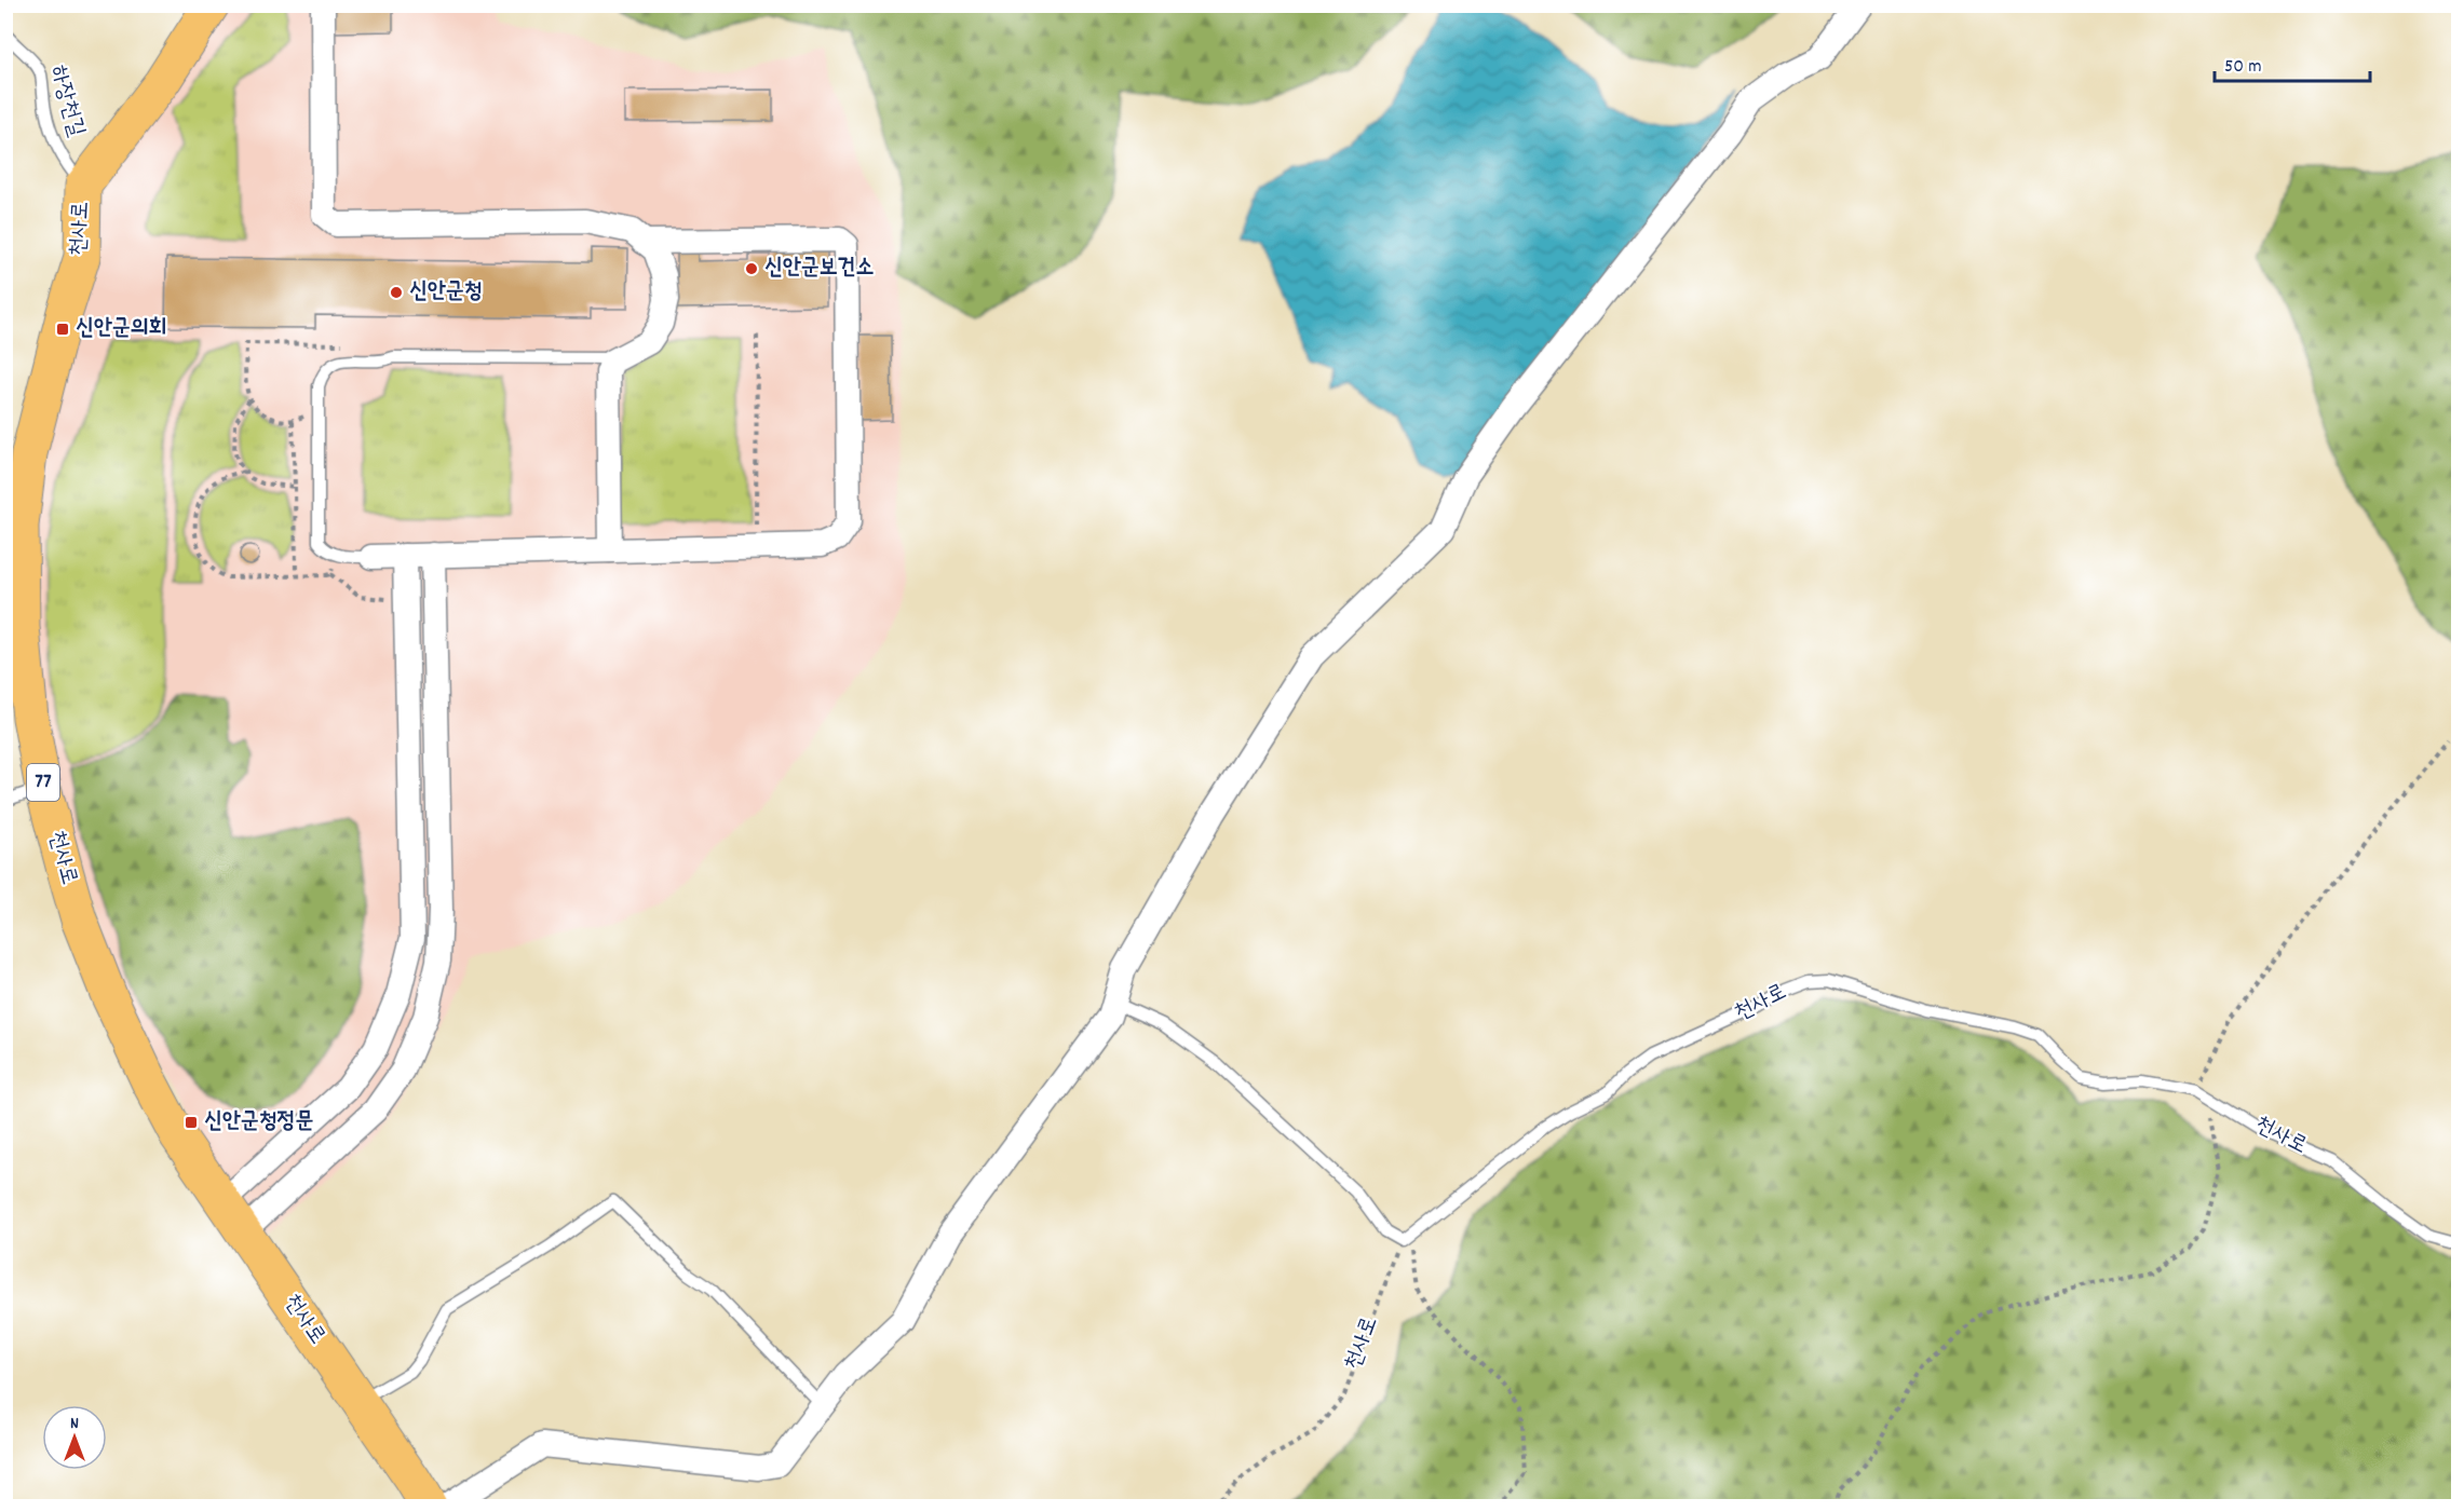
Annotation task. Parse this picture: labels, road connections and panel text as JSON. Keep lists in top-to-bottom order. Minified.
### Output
{"streets":{"main road":["천사로","77"],"lane":["하장천길"]},"crossings":[["하장천길","천사로"]],"places":{"other":["신안군보건소","신안군청"],"transit":["신안군의회","신안군청정문"]},"scale_bar":"50 m","north":"top"}
